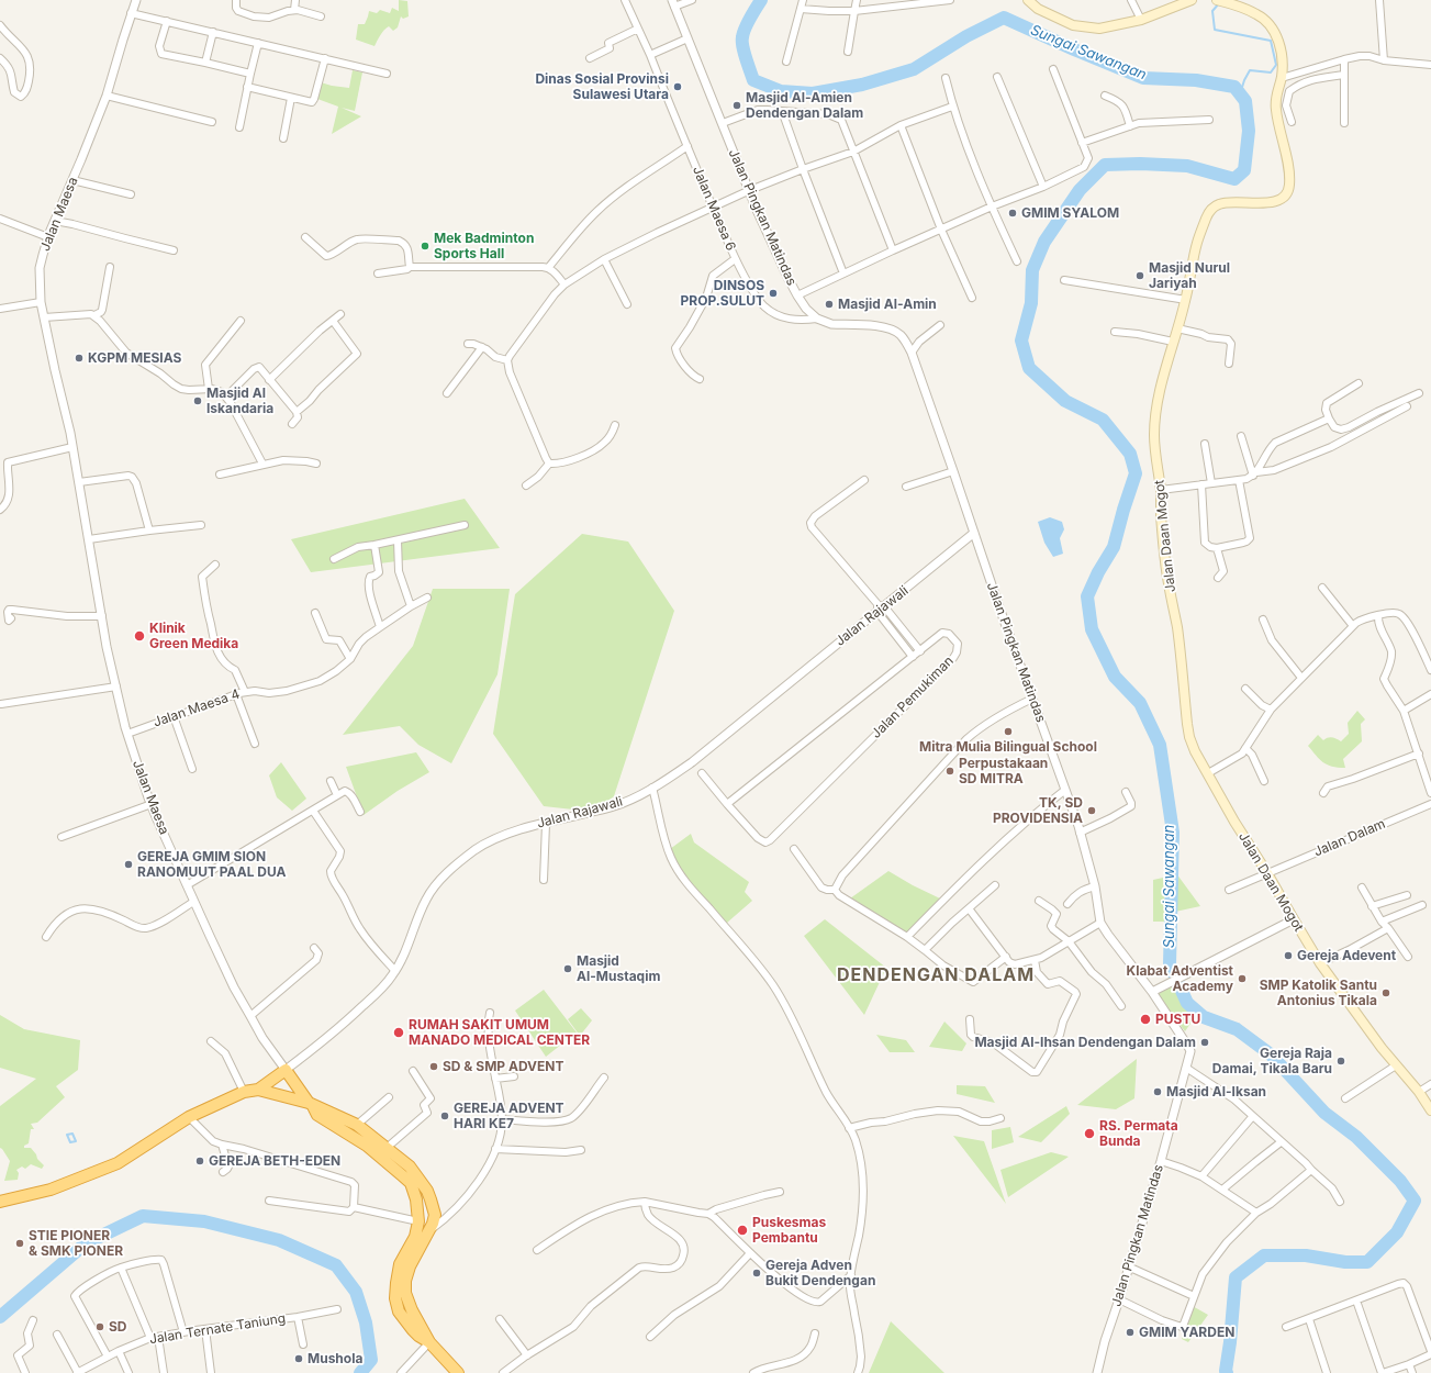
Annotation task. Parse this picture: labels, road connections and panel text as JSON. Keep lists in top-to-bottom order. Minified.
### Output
{"streets":{"highway":["Jalan Maesa"],"main road":["Jalan Daan Mogot"],"street":["Jalan Maesa 6","Jalan Pingkan Matindas","Jalan Rajawali","Jalan Pemukiman","Jalan Maesa 4","Jalan Dalam","Jalan Ternate Taniung"]},"crossings":[["Jalan Maesa 6","Jalan Pingkan Matindas"],["Jalan Maesa","Jalan Rajawali"],["Jalan Maesa","Jalan Maesa 4"],["Jalan Pingkan Matindas","Jalan Rajawali"],["Jalan Daan Mogot","Jalan Dalam"]],"districts":["DENDENGAN DALAM"],"water":["Sungai Sawangan"],"places":["Dinas Sosial Provinsi Sulawesi Utara","Masjid Al-Amien Dendengan Dalam","GMIM SYALOM","Mek Badminton Sports Hall","Masjid Nurul Jariyah","DINSOS PROP.SULUT","Masjid Al-Amin","KGPM MESIAS","Masjid Al Iskandaria","Klinik Green Medika","Mitra Mulia Bilingual School","Perpustakaan SD MITRA","TK, SD PROVIDENSIA","GEREJA GMIM SION RANOMUUT PAAL DUA","Gereja Adevent","Masjid Al-Mustaqim","Klabat Adventist Academy","SMP Katolik Santu Antonius Tikala","PUSTU","RUMAH SAKIT UMUM MANADO MEDICAL CENTER","Masjid Al-Ihsan Dendengan Dalam","Gereja Raja Damai, Tikala Baru","SD & SMP ADVENT","Masjid Al-Iksan","GEREJA ADVENT HARI KE7","RS. Permata Bunda","GEREJA BETH-EDEN","Puskesmas Pembantu","STIE PIONER & SMK PIONER","Gereja Adven Bukit Dendengan","SD","GMIM YARDEN","Mushola"]}
